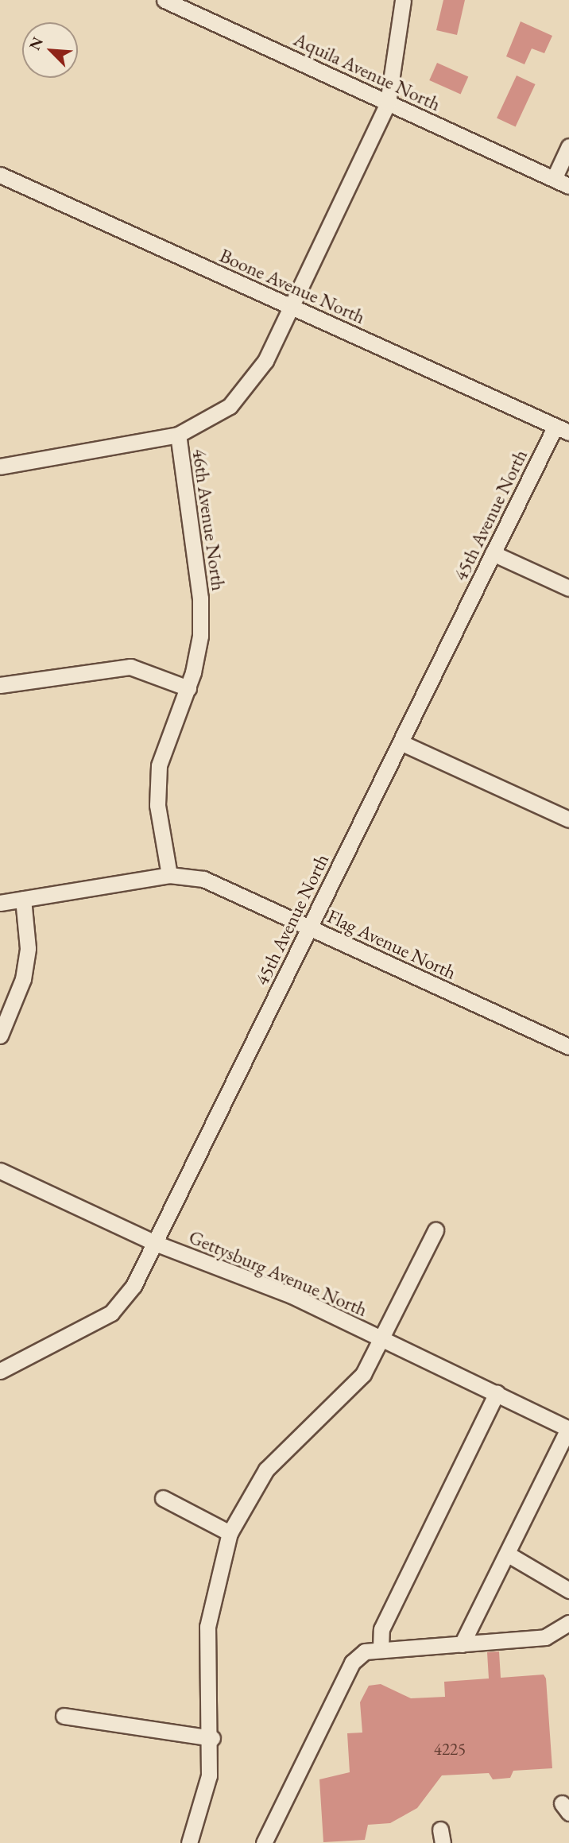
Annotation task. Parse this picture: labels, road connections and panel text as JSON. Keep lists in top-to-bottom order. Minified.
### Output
{"streets":{"street":["Aquila Avenue North","Boone Avenue North","45th Avenue North","46th Avenue North","Flag Avenue North","Gettysburg Avenue North"]},"crossings":[["Aquila Avenue North","46th Avenue North"],["Boone Avenue North","45th Avenue North"],["Boone Avenue North","46th Avenue North"],["45th Avenue North","Flag Avenue North"],["45th Avenue North","Gettysburg Avenue North"],["46th Avenue North","Flag Avenue North"]],"house_numbers":["4225"],"north":"top left"}
